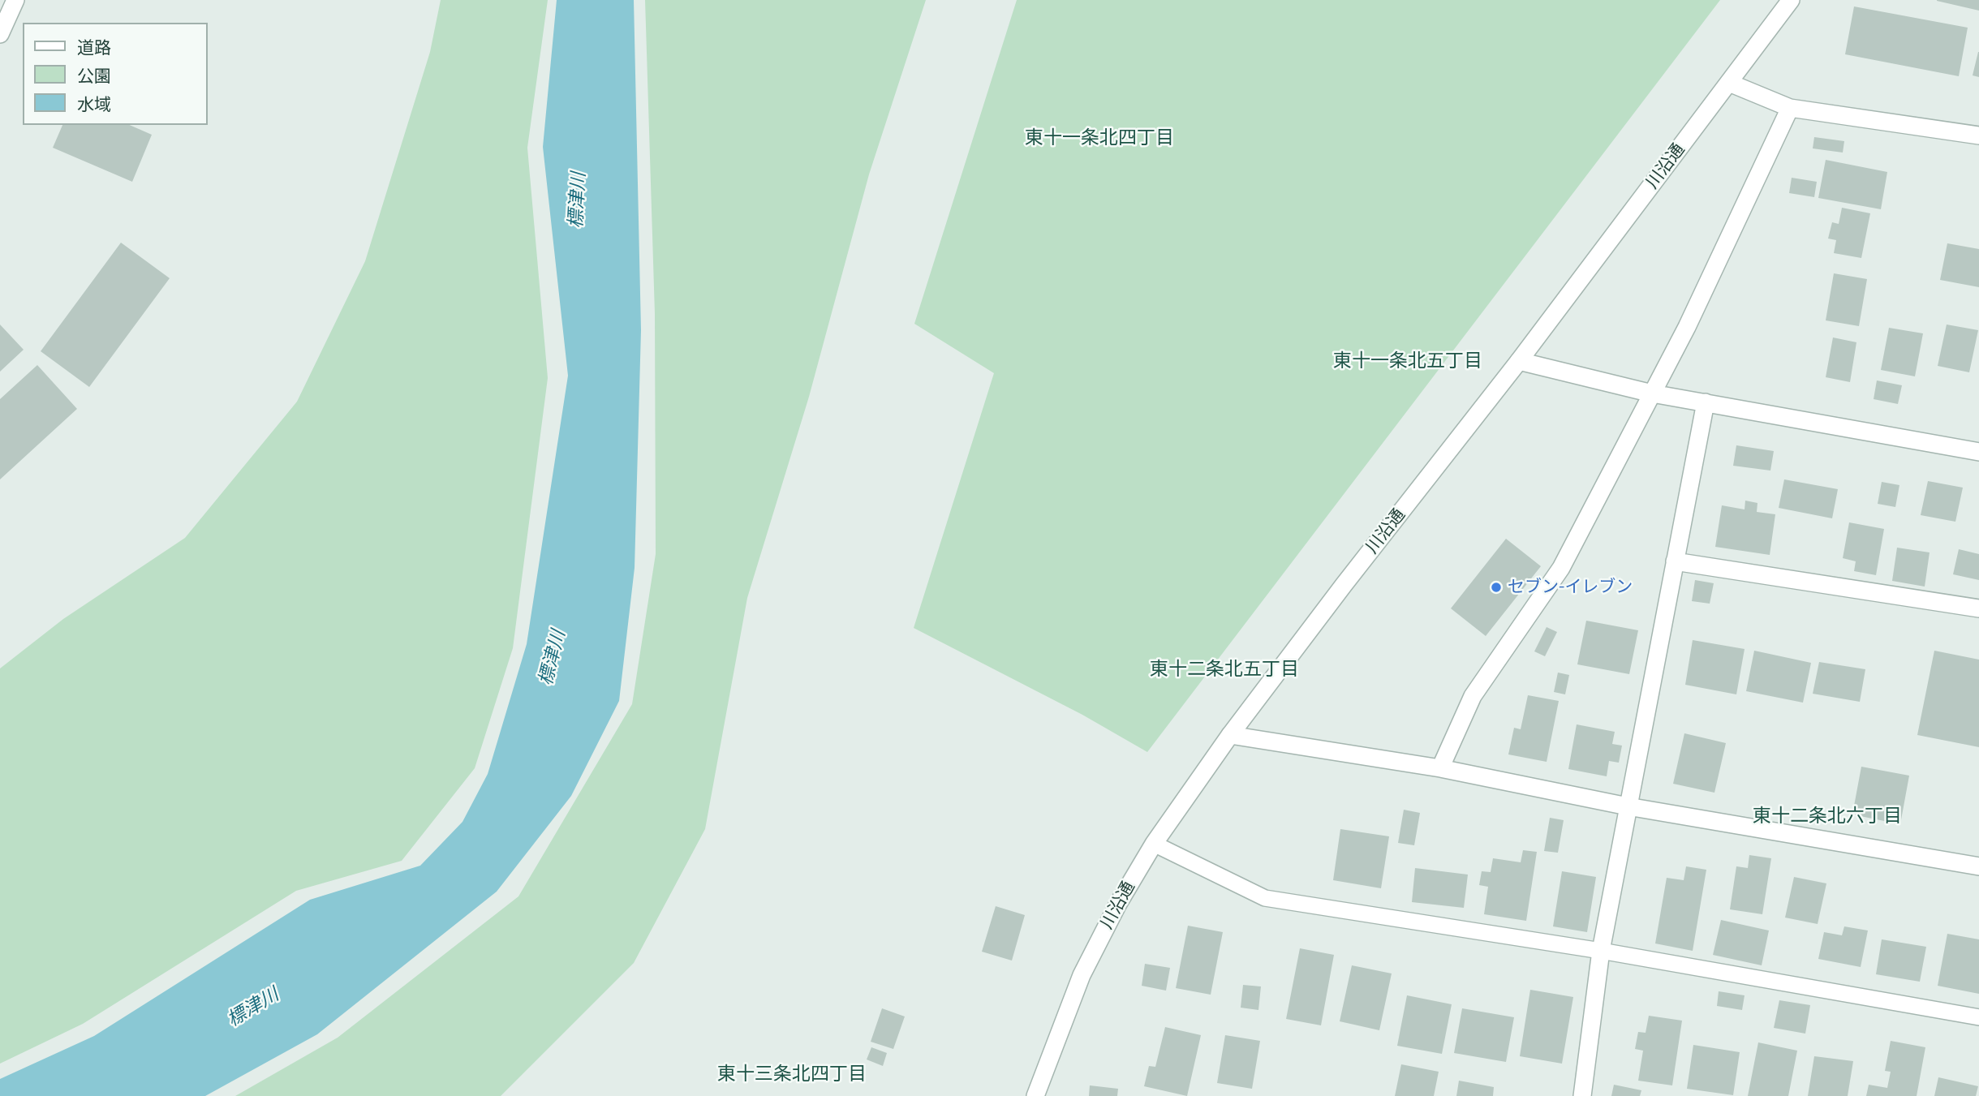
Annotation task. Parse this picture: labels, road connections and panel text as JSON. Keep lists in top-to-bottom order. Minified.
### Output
{"streets":{"street":["川沿通"]},"districts":["東十一条北四丁目","東十一条北五丁目","東十二条北五丁目","東十二条北六丁目","東十三条北四丁目"],"water":["標津川"],"places":["セブン-イレブン"],"legend":["道路","公園","水域"]}
